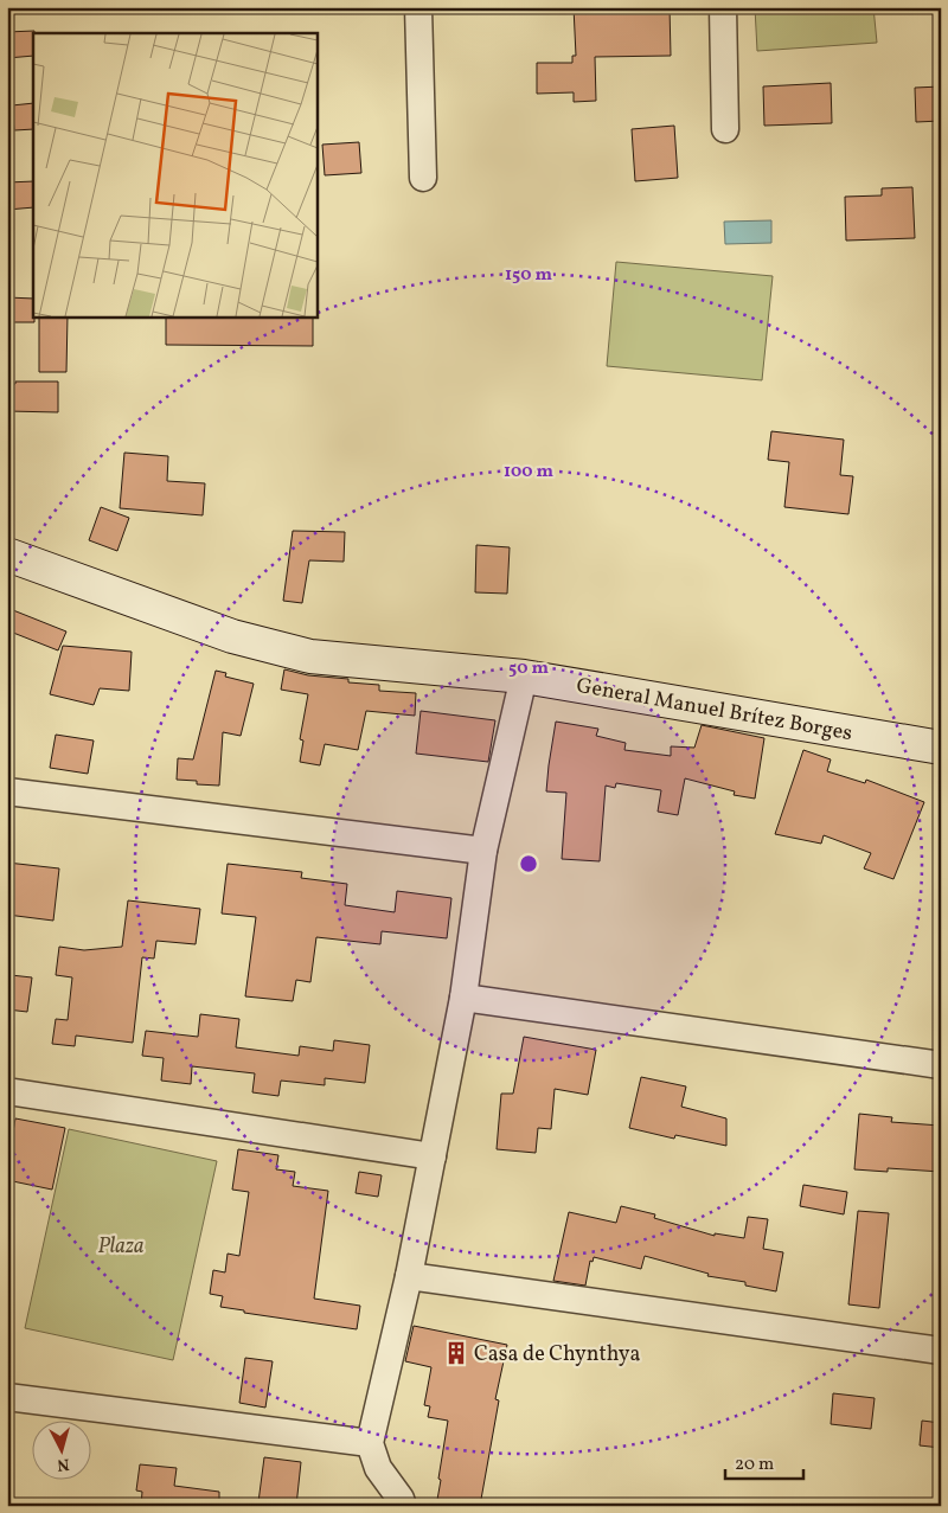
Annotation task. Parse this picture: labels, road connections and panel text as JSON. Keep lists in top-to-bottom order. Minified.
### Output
{"streets":{"street":["General Manuel Brítez Borges"]},"parks":["Plaza"],"places":{"building":["Casa de Chynthya"]},"scale_bar":"20 m","north":"bottom","rings":["150 m","100 m","50 m"]}
